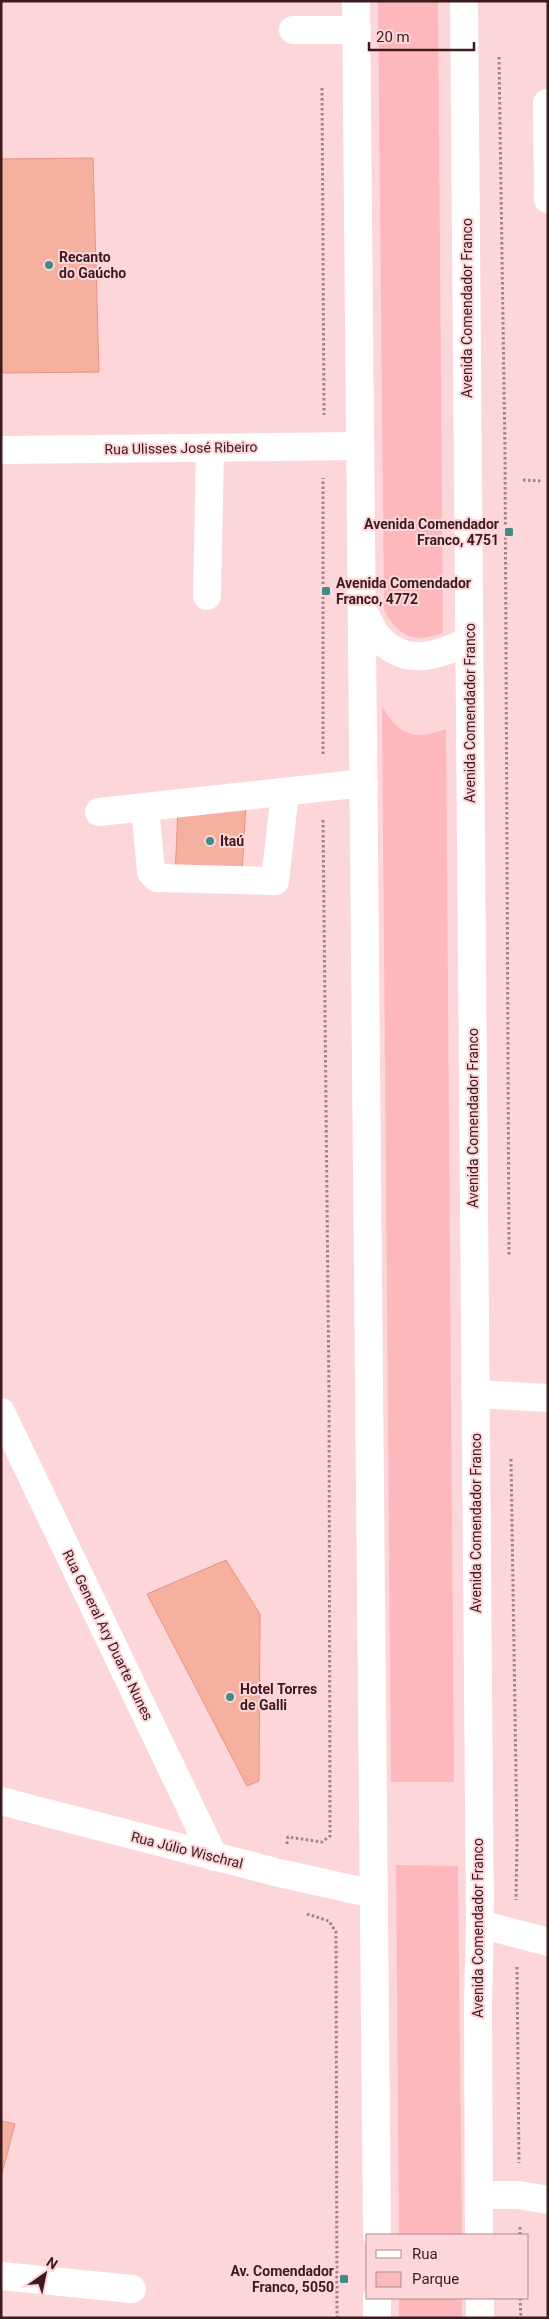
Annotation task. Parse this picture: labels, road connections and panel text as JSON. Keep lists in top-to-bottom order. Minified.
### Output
{"streets":{"main road":["Avenida Comendador Franco","Rua Ulisses José Ribeiro","Rua General Ary Duarte Nunes","Rua Júlio Wischral"]},"crossings":[["Rua General Ary Duarte Nunes","Rua Júlio Wischral"]],"places":{"other":["Recanto do Gaúcho","Itaú","Hotel Torres de Galli"],"transit":["Avenida Comendador Franco, 4751","Avenida Comendador Franco, 4772","Av. Comendador Franco, 5050"]},"legend":["Rua","Parque"],"scale_bar":"20 m","north":"top right"}
